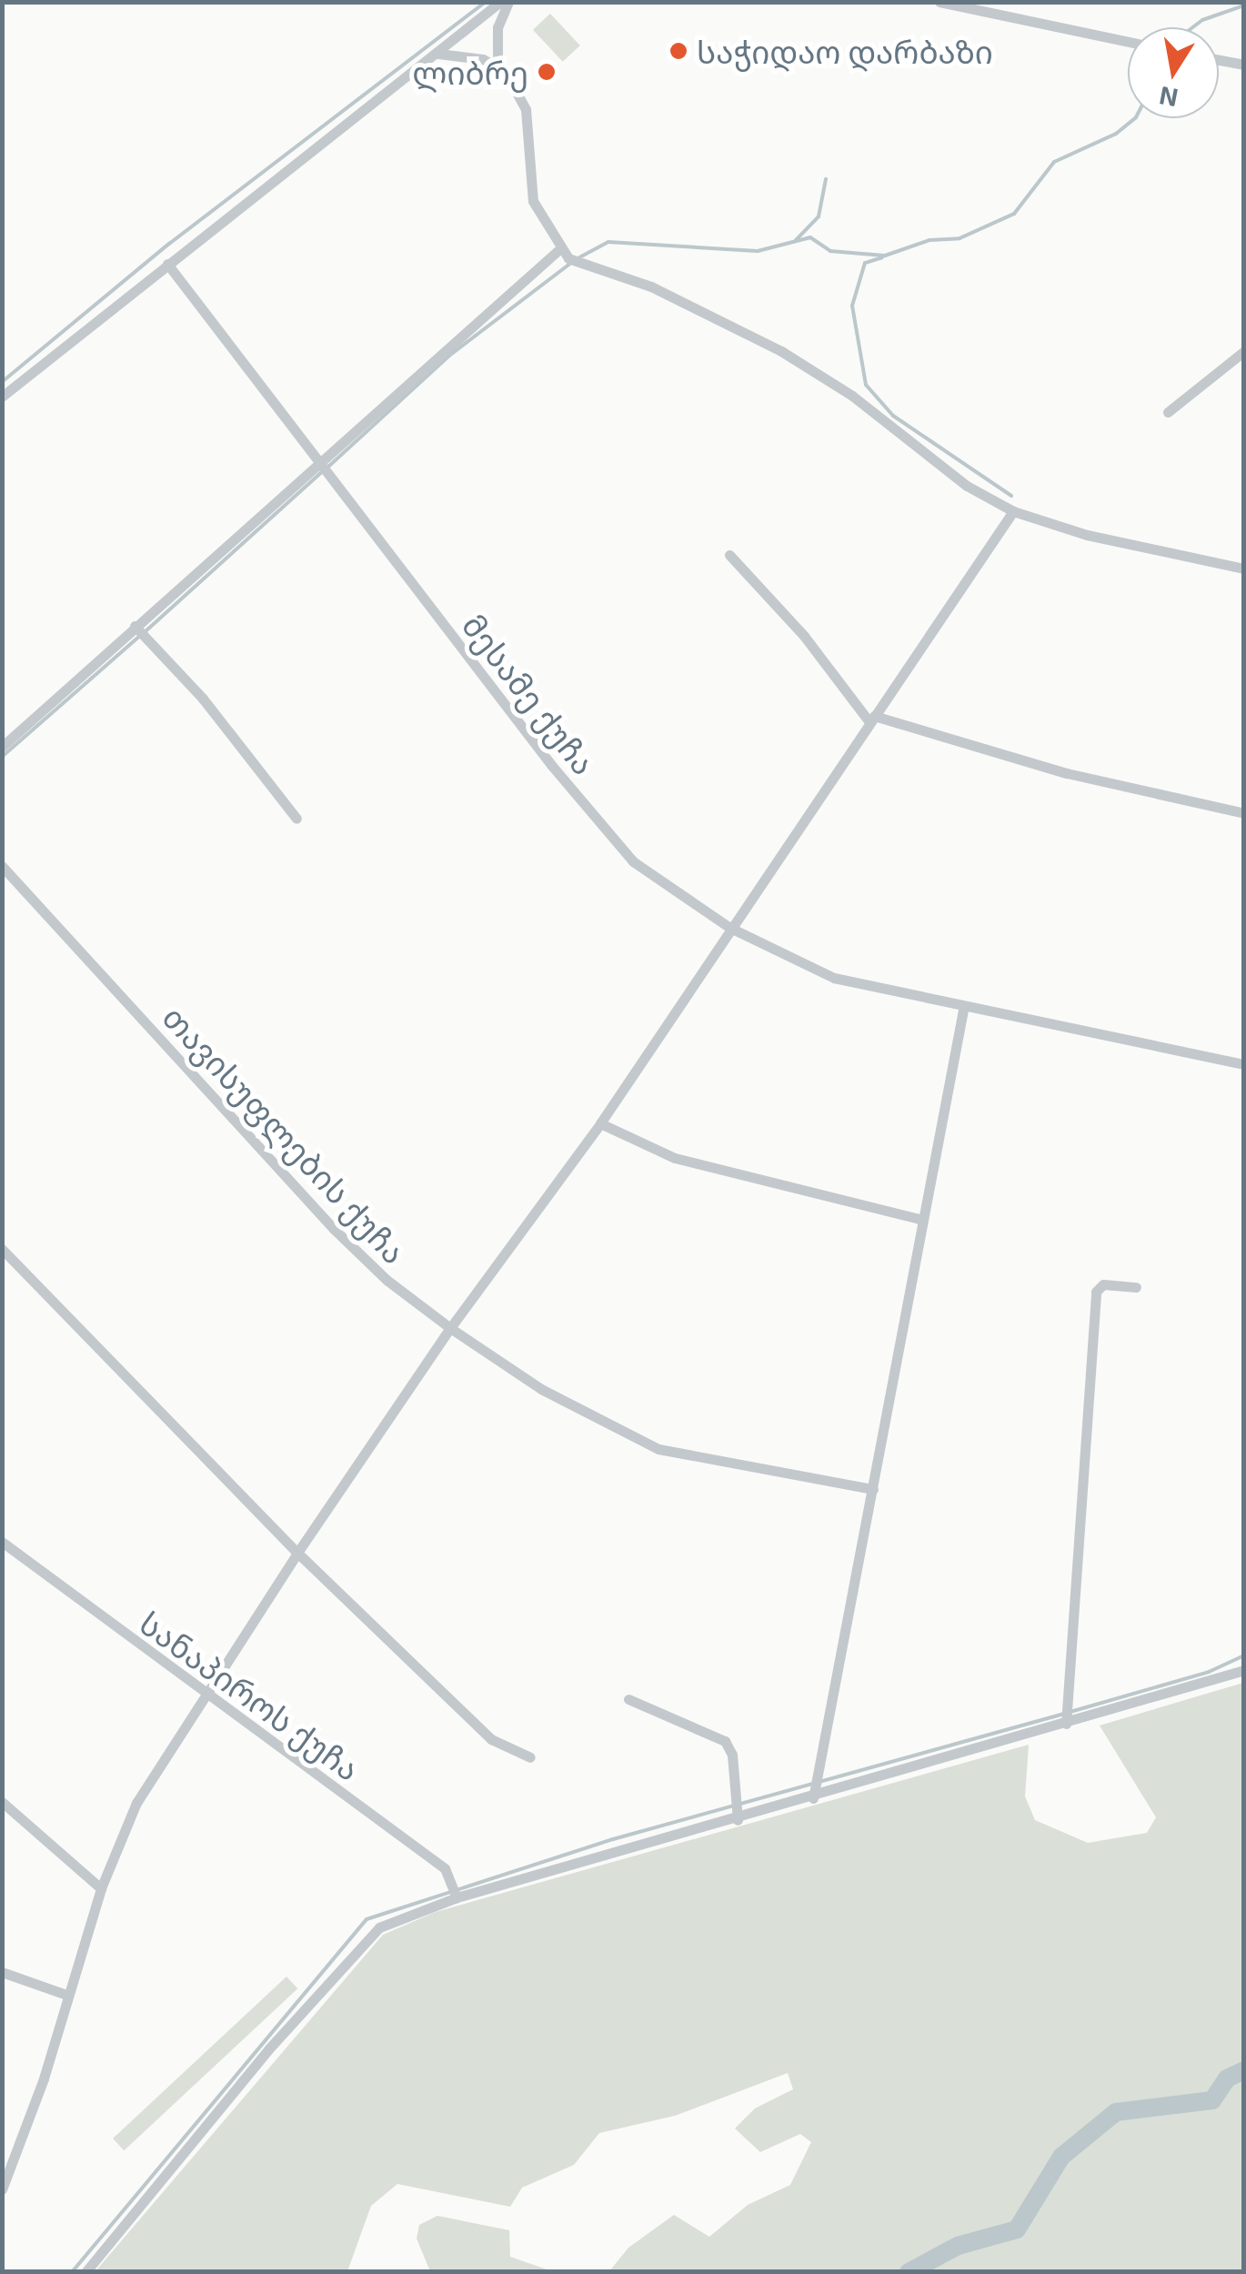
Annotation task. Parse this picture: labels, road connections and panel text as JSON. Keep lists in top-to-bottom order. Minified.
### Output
{"streets":{"street":["მესამე ქუჩა","თავისუფლების ქუჩა","სანაპიროს ქუჩა"]},"places":["საჭიდაო დარბაზი","ლიბრე"],"north":"bottom"}
